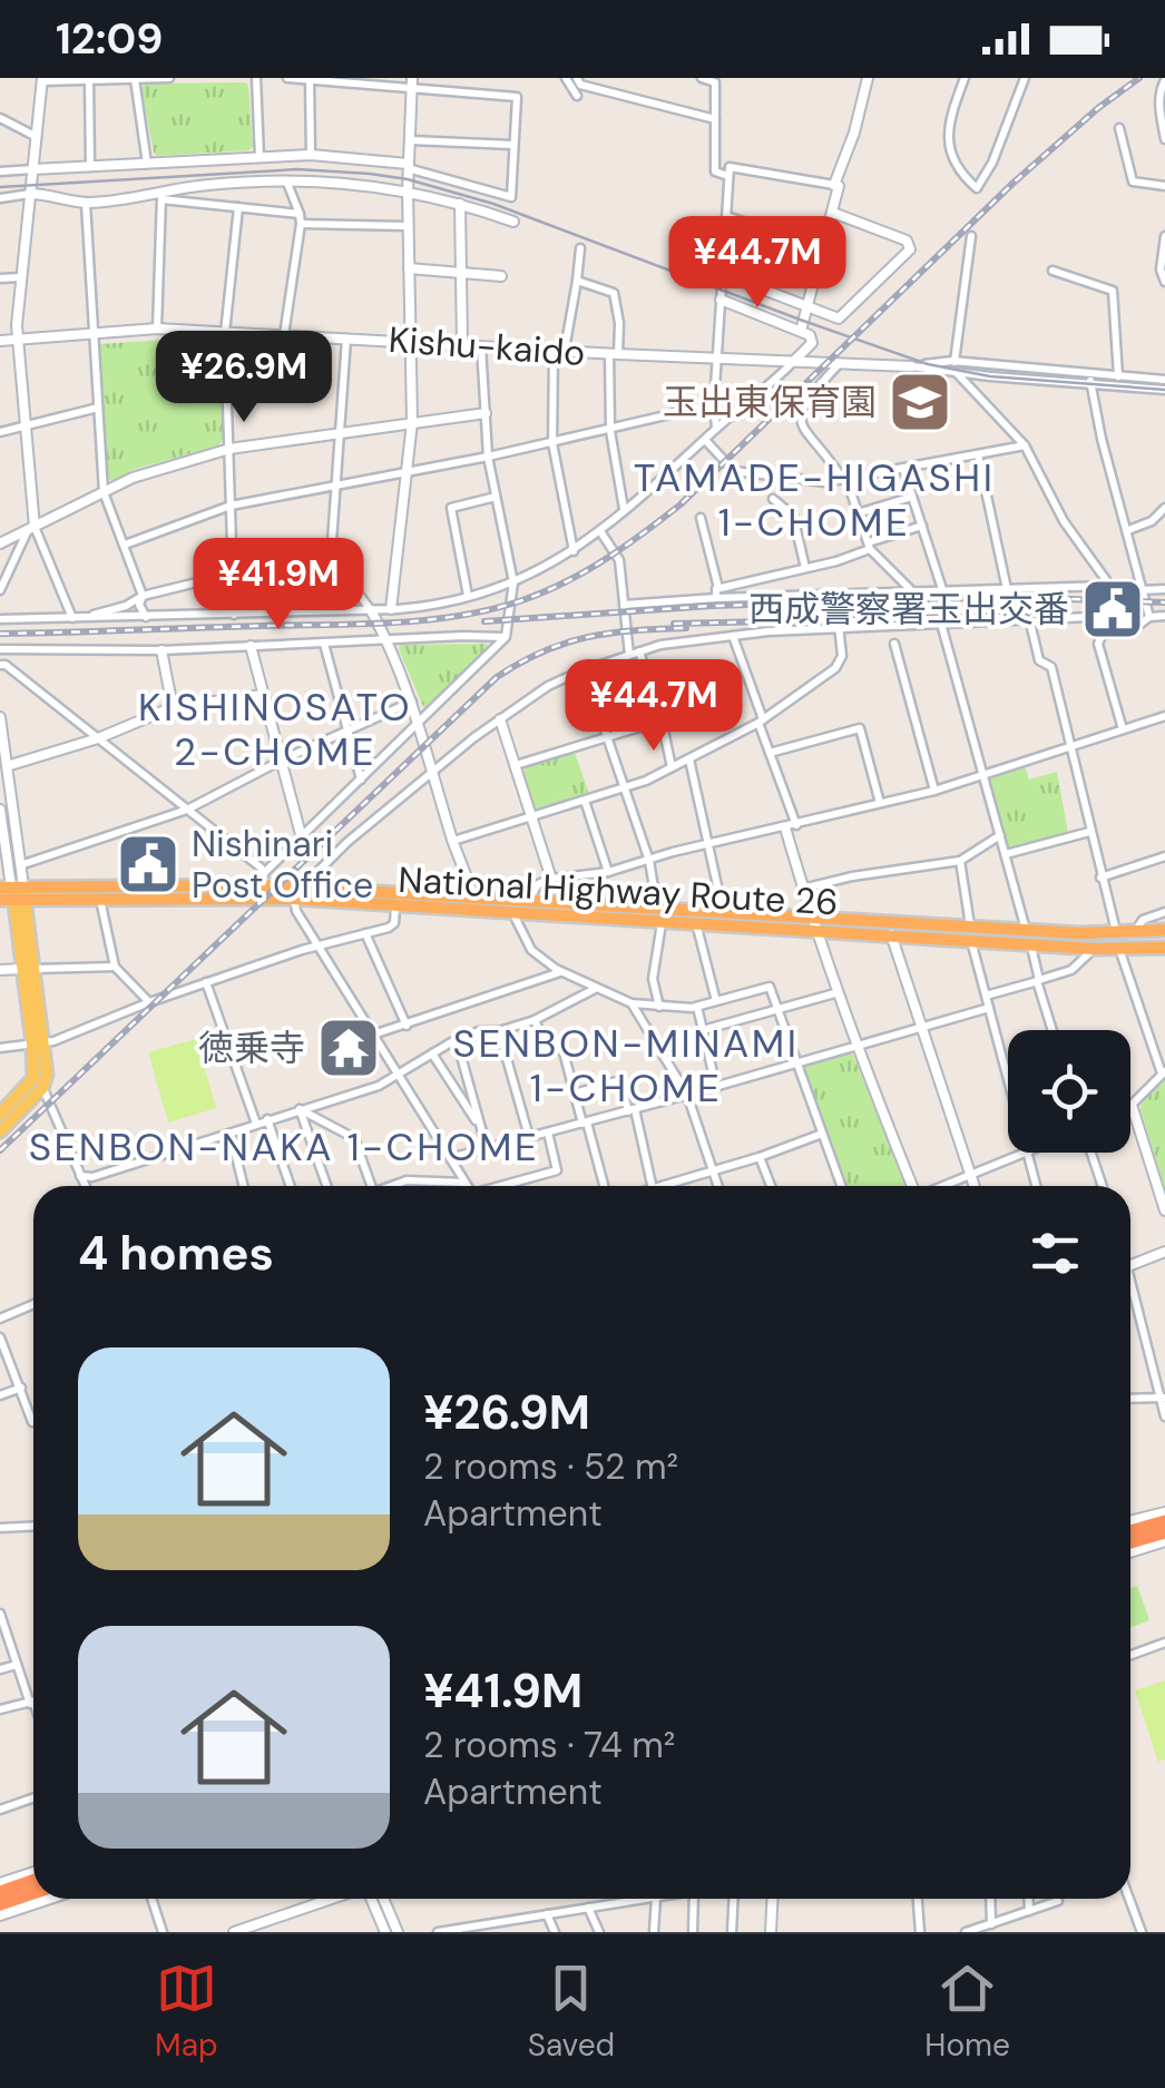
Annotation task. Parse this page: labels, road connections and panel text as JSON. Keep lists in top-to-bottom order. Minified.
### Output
{"streets":{"highway":["National Highway Route 26"],"street":["Kishu-kaido"]},"districts":["TAMADE-HIGASHI 1-CHOME","KISHINOSATO 2-CHOME","SENBON-MINAMI 1-CHOME","SENBON-NAKA 1-CHOME"],"places":{"school or university":["玉出東保育園"],"public building":["西成警察署玉出交番","Nishinari Post Office"],"temple":["徳乗寺"]},"page":{"status":"12:09","price":["¥44.7M","¥26.9M","¥41.9M","¥44.7M"],"heading":"4 homes","list":[{"name":"¥26.9M","note":"2 rooms · 52 m² · Apartment"},{"name":"¥41.9M","note":"2 rooms · 74 m² · Apartment"}],"tabs":["Map","Saved","Home"]}}
